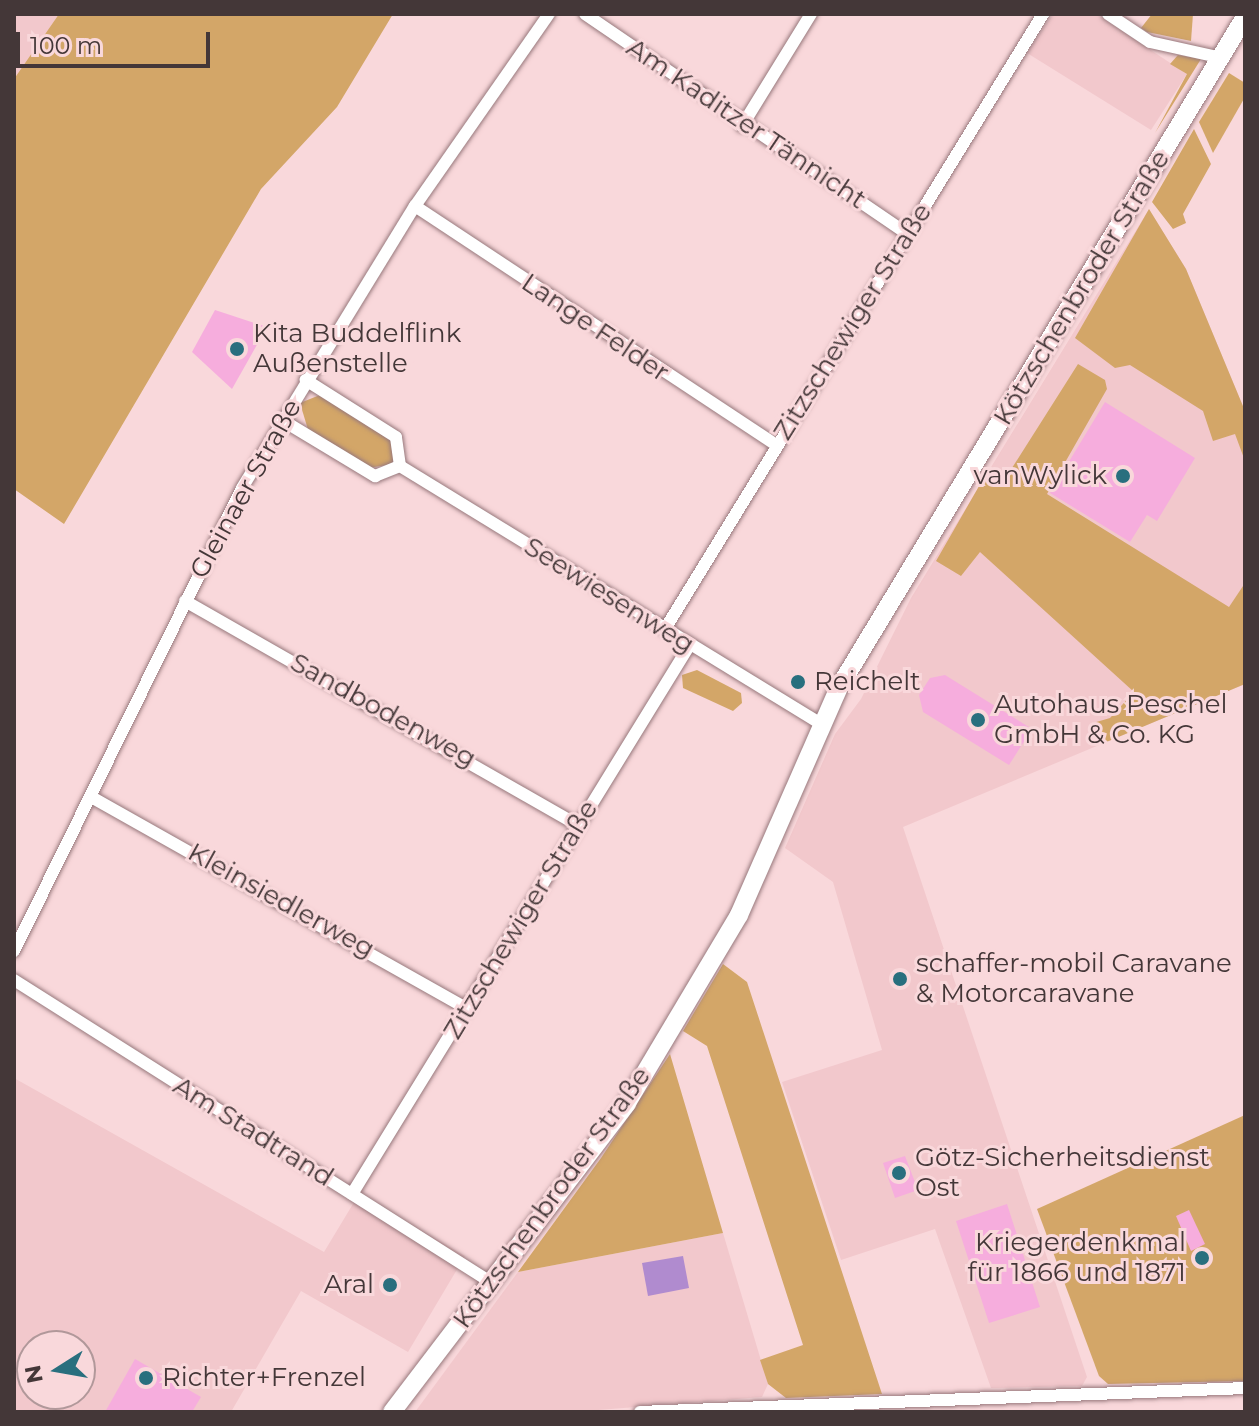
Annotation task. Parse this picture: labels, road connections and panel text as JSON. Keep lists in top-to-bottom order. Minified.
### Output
{"streets":{"street":["Am Kaditzer Tännicht","Kötzschenbroder Straße","Zitzschewiger Straße","Lange Felder","Gleinaer Straße","Seewiesenweg","Sandbodenweg","Kleinsiedlerweg","Am Stadtrand"]},"crossings":[["Am Kaditzer Tännicht","Zitzschewiger Straße"],["Kötzschenbroder Straße","Seewiesenweg"],["Kötzschenbroder Straße","Am Stadtrand"],["Zitzschewiger Straße","Lange Felder"],["Zitzschewiger Straße","Seewiesenweg"],["Zitzschewiger Straße","Sandbodenweg"],["Zitzschewiger Straße","Kleinsiedlerweg"],["Zitzschewiger Straße","Am Stadtrand"],["Lange Felder","Gleinaer Straße"],["Gleinaer Straße","Sandbodenweg"],["Gleinaer Straße","Kleinsiedlerweg"]],"places":["Kita Buddelflink Außenstelle","vanWylick","Reichelt","Autohaus Peschel GmbH & Co. KG","schaffer-mobil Caravane & Motorcaravane","Götz-Sicherheitsdienst Ost","Kriegerdenkmal für 1866 und 1871","Aral","Richter+Frenzel"],"scale_bar":"100 m","north":"left"}
